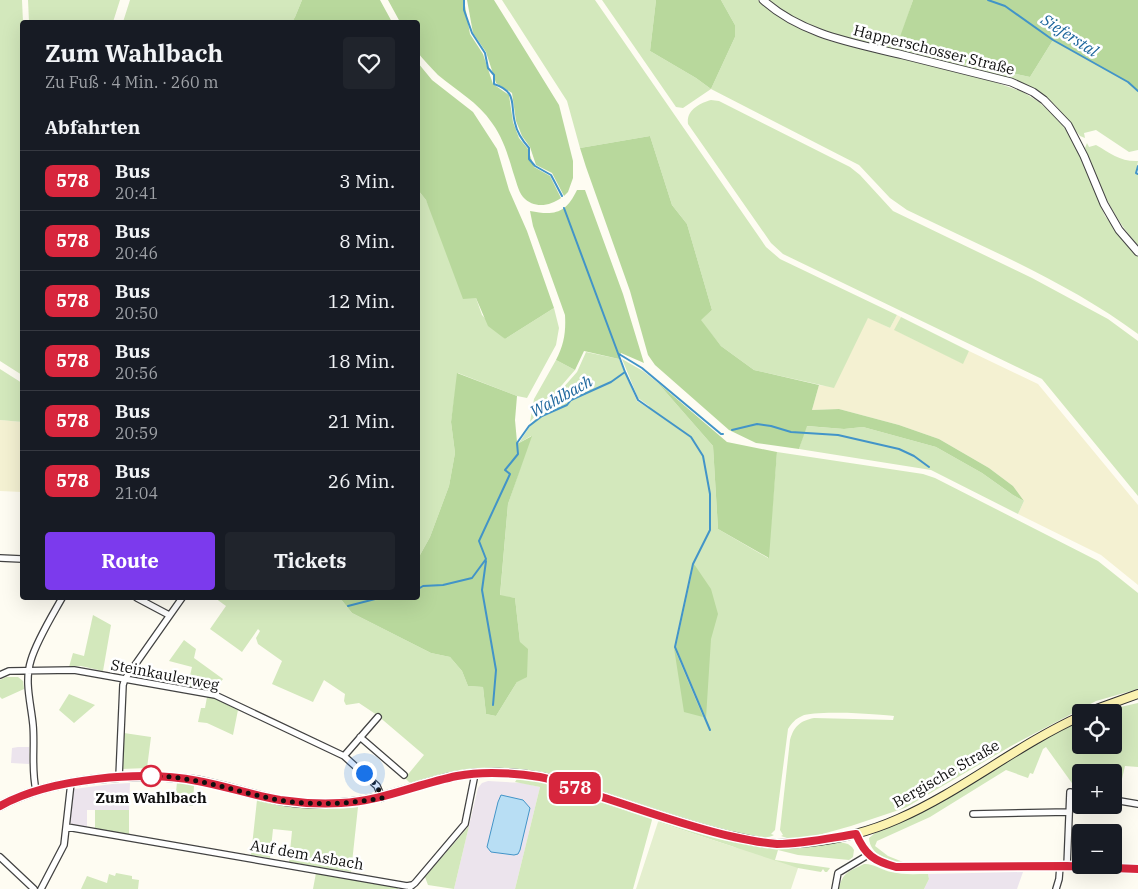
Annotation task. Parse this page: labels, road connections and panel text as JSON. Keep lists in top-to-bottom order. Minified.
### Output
{"streets":{"main road":["Bergische Straße"],"street":["Happerschosser Straße","Steinkaulerweg","Auf dem Asbach"]},"crossings":[["Steinkaulerweg","Bergische Straße"],["Bergische Straße","Auf dem Asbach"]],"water":["Sieferstal","Wahlbach"],"places":["Zum Wahlbach"],"lines":["bus line 578"],"page":{"on_map":"578","heading":[["Zum Wahlbach","Zu Fuß · 4 Min. · 260 m"],"Abfahrten"],"list":[{"mark":"578","name":"Bus","note":"20:41","value":"3 Min."},{"mark":"578","name":"Bus","note":"20:46","value":"8 Min."},{"mark":"578","name":"Bus","note":"20:50","value":"12 Min."},{"mark":"578","name":"Bus","note":"20:56","value":"18 Min."},{"mark":"578","name":"Bus","note":"20:59","value":"21 Min."},{"mark":"578","name":"Bus","note":"21:04","value":"26 Min."}],"buttons":["Route","Tickets"],"map_buttons":["+","−"]}}
